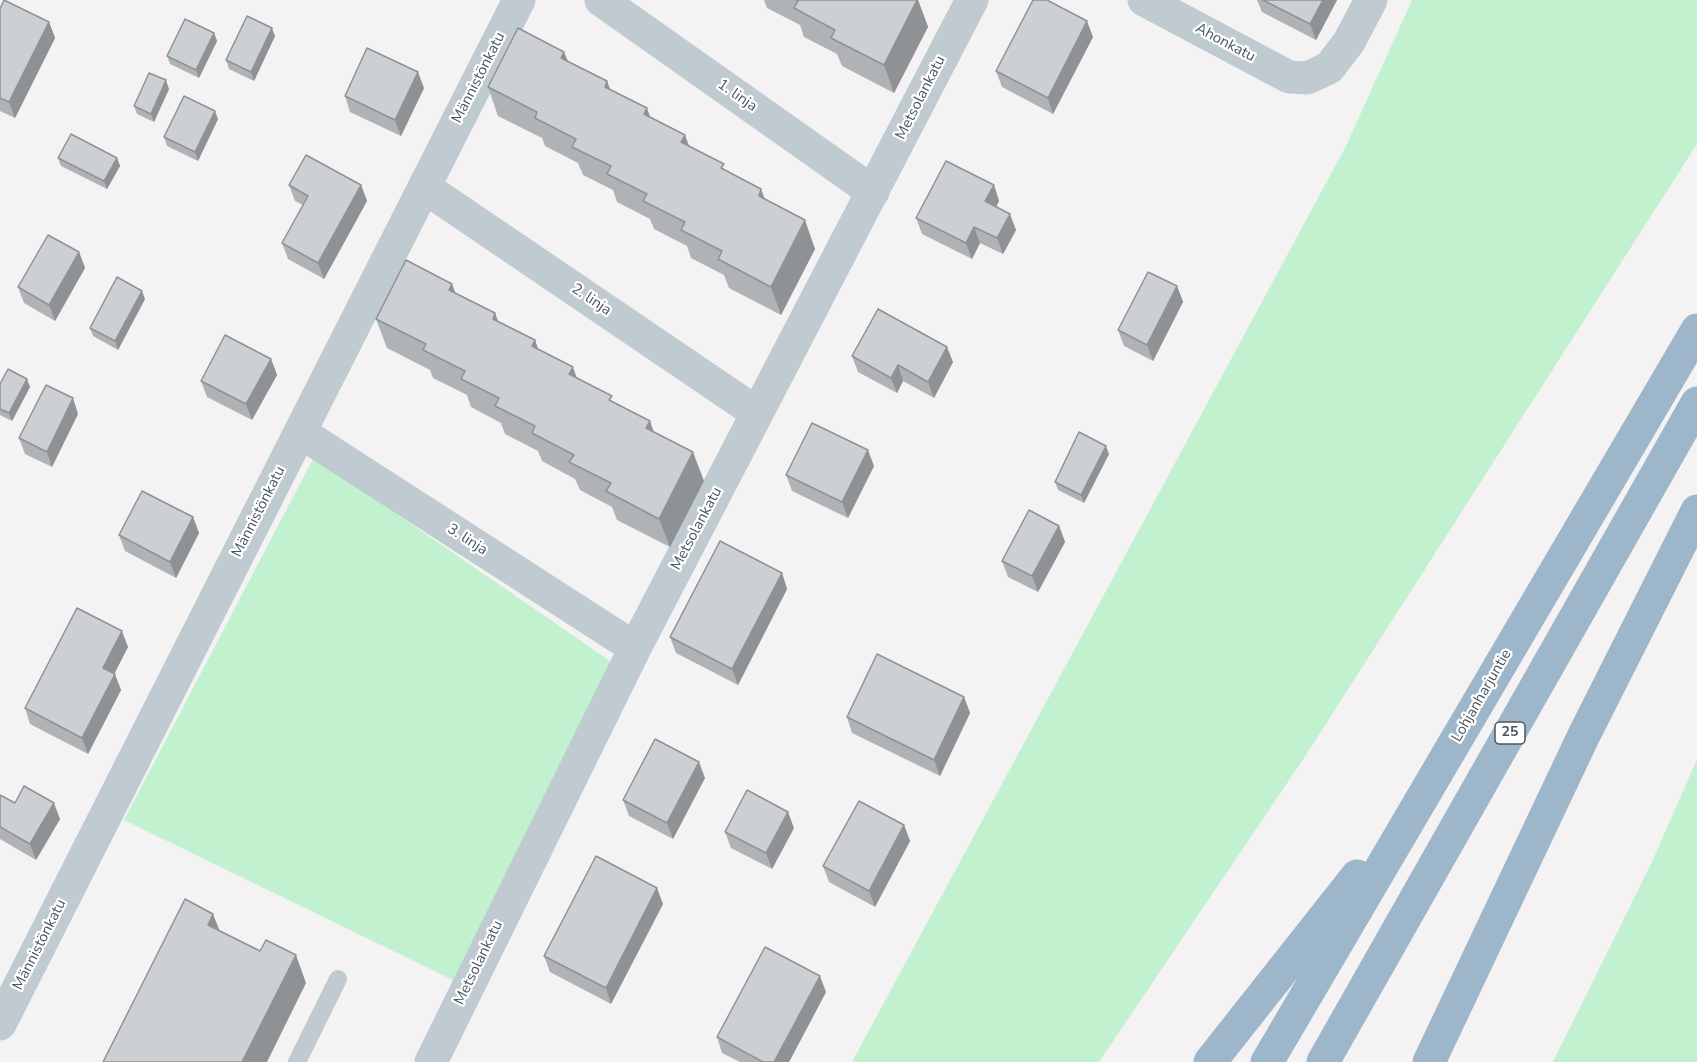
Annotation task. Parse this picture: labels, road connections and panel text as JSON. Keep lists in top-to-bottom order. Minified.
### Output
{"streets":{"highway":["Lohjanharjuntie","25"],"street":["Ahonkatu","Männistönkatu","1. linja","Metsolankatu","2. linja","3. linja"]},"crossings":[["Männistönkatu","2. linja"],["Männistönkatu","3. linja"],["1. linja","Metsolankatu"],["Metsolankatu","2. linja"],["Metsolankatu","3. linja"]]}
